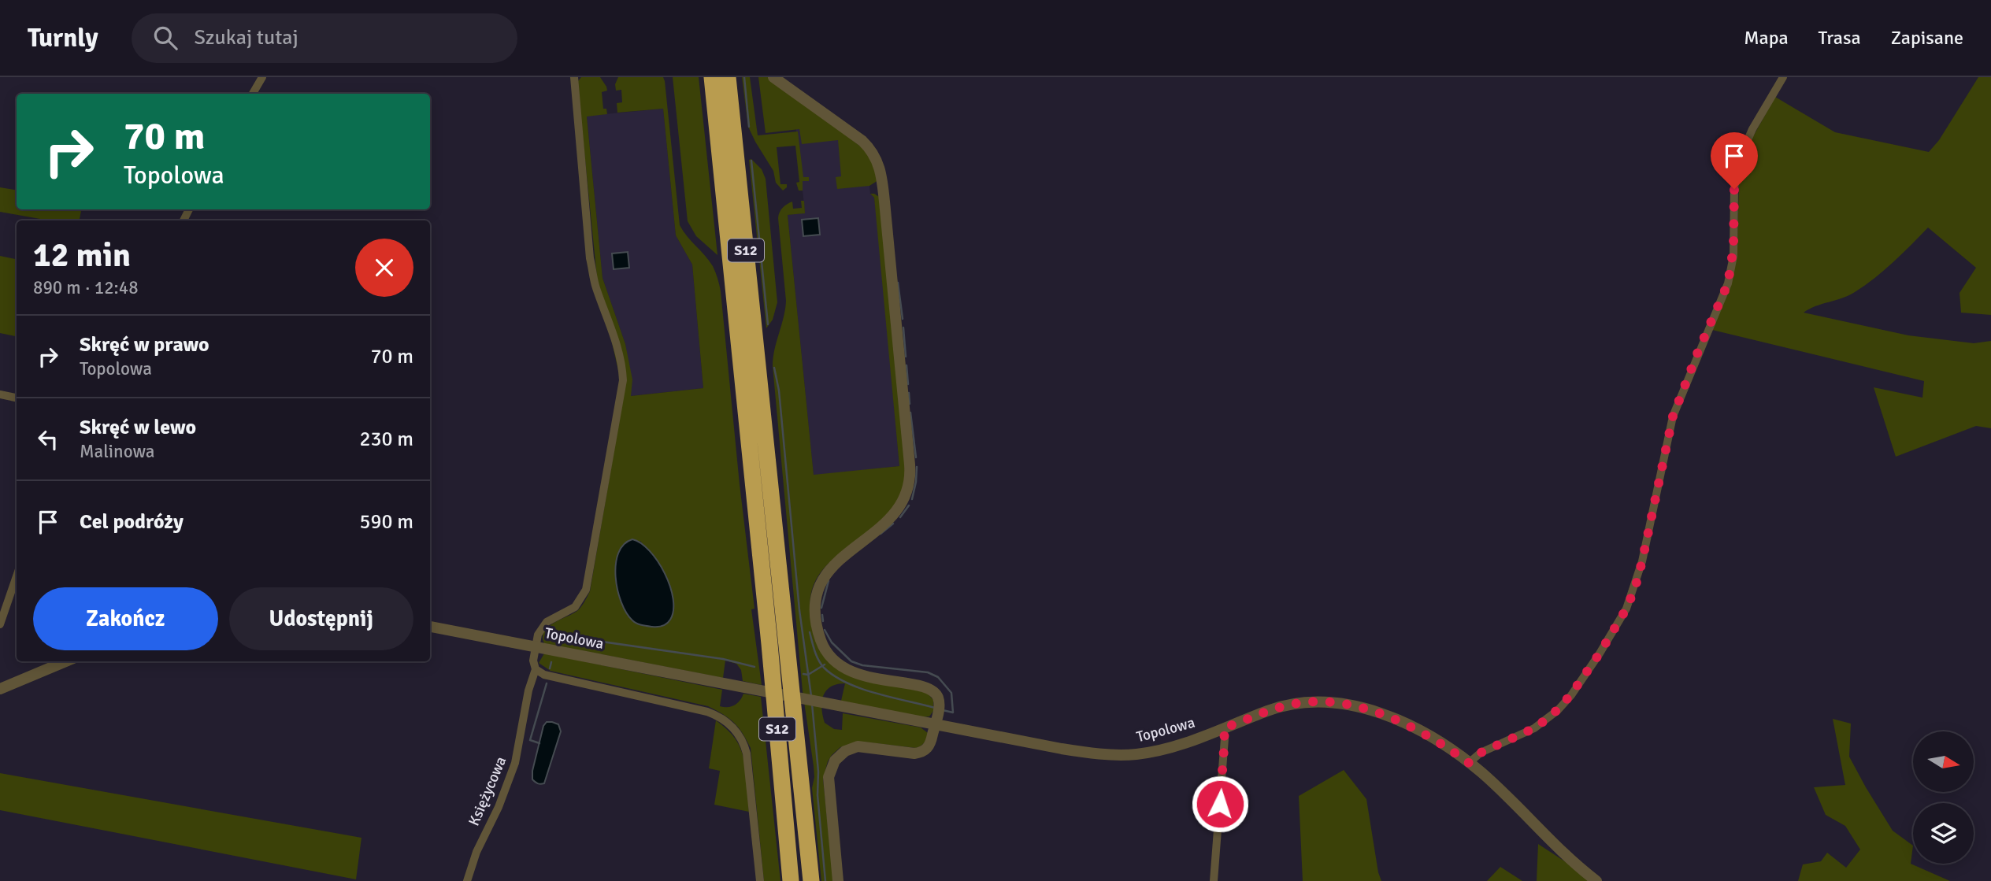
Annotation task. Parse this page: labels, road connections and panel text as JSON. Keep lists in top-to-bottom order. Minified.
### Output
{"streets":{"highway":["S12"],"street":["Topolowa","Księżycowa"]},"crossings":[["Topolowa","Księżycowa"]],"north":"right","page":{"header":"Turnly","search":"Szukaj tutaj","nav":["Mapa","Trasa","Zapisane"],"turn":["70 m","Topolowa"],"heading":["12 min","890 m · 12:48"],"list":[{"name":"Skręć w prawo","note":"Topolowa","value":"70 m"},{"name":"Skręć w lewo","note":"Malinowa","value":"230 m"},{"name":"Cel podróży","value":"590 m"}],"buttons":["Zakończ","Udostępnij"]}}
